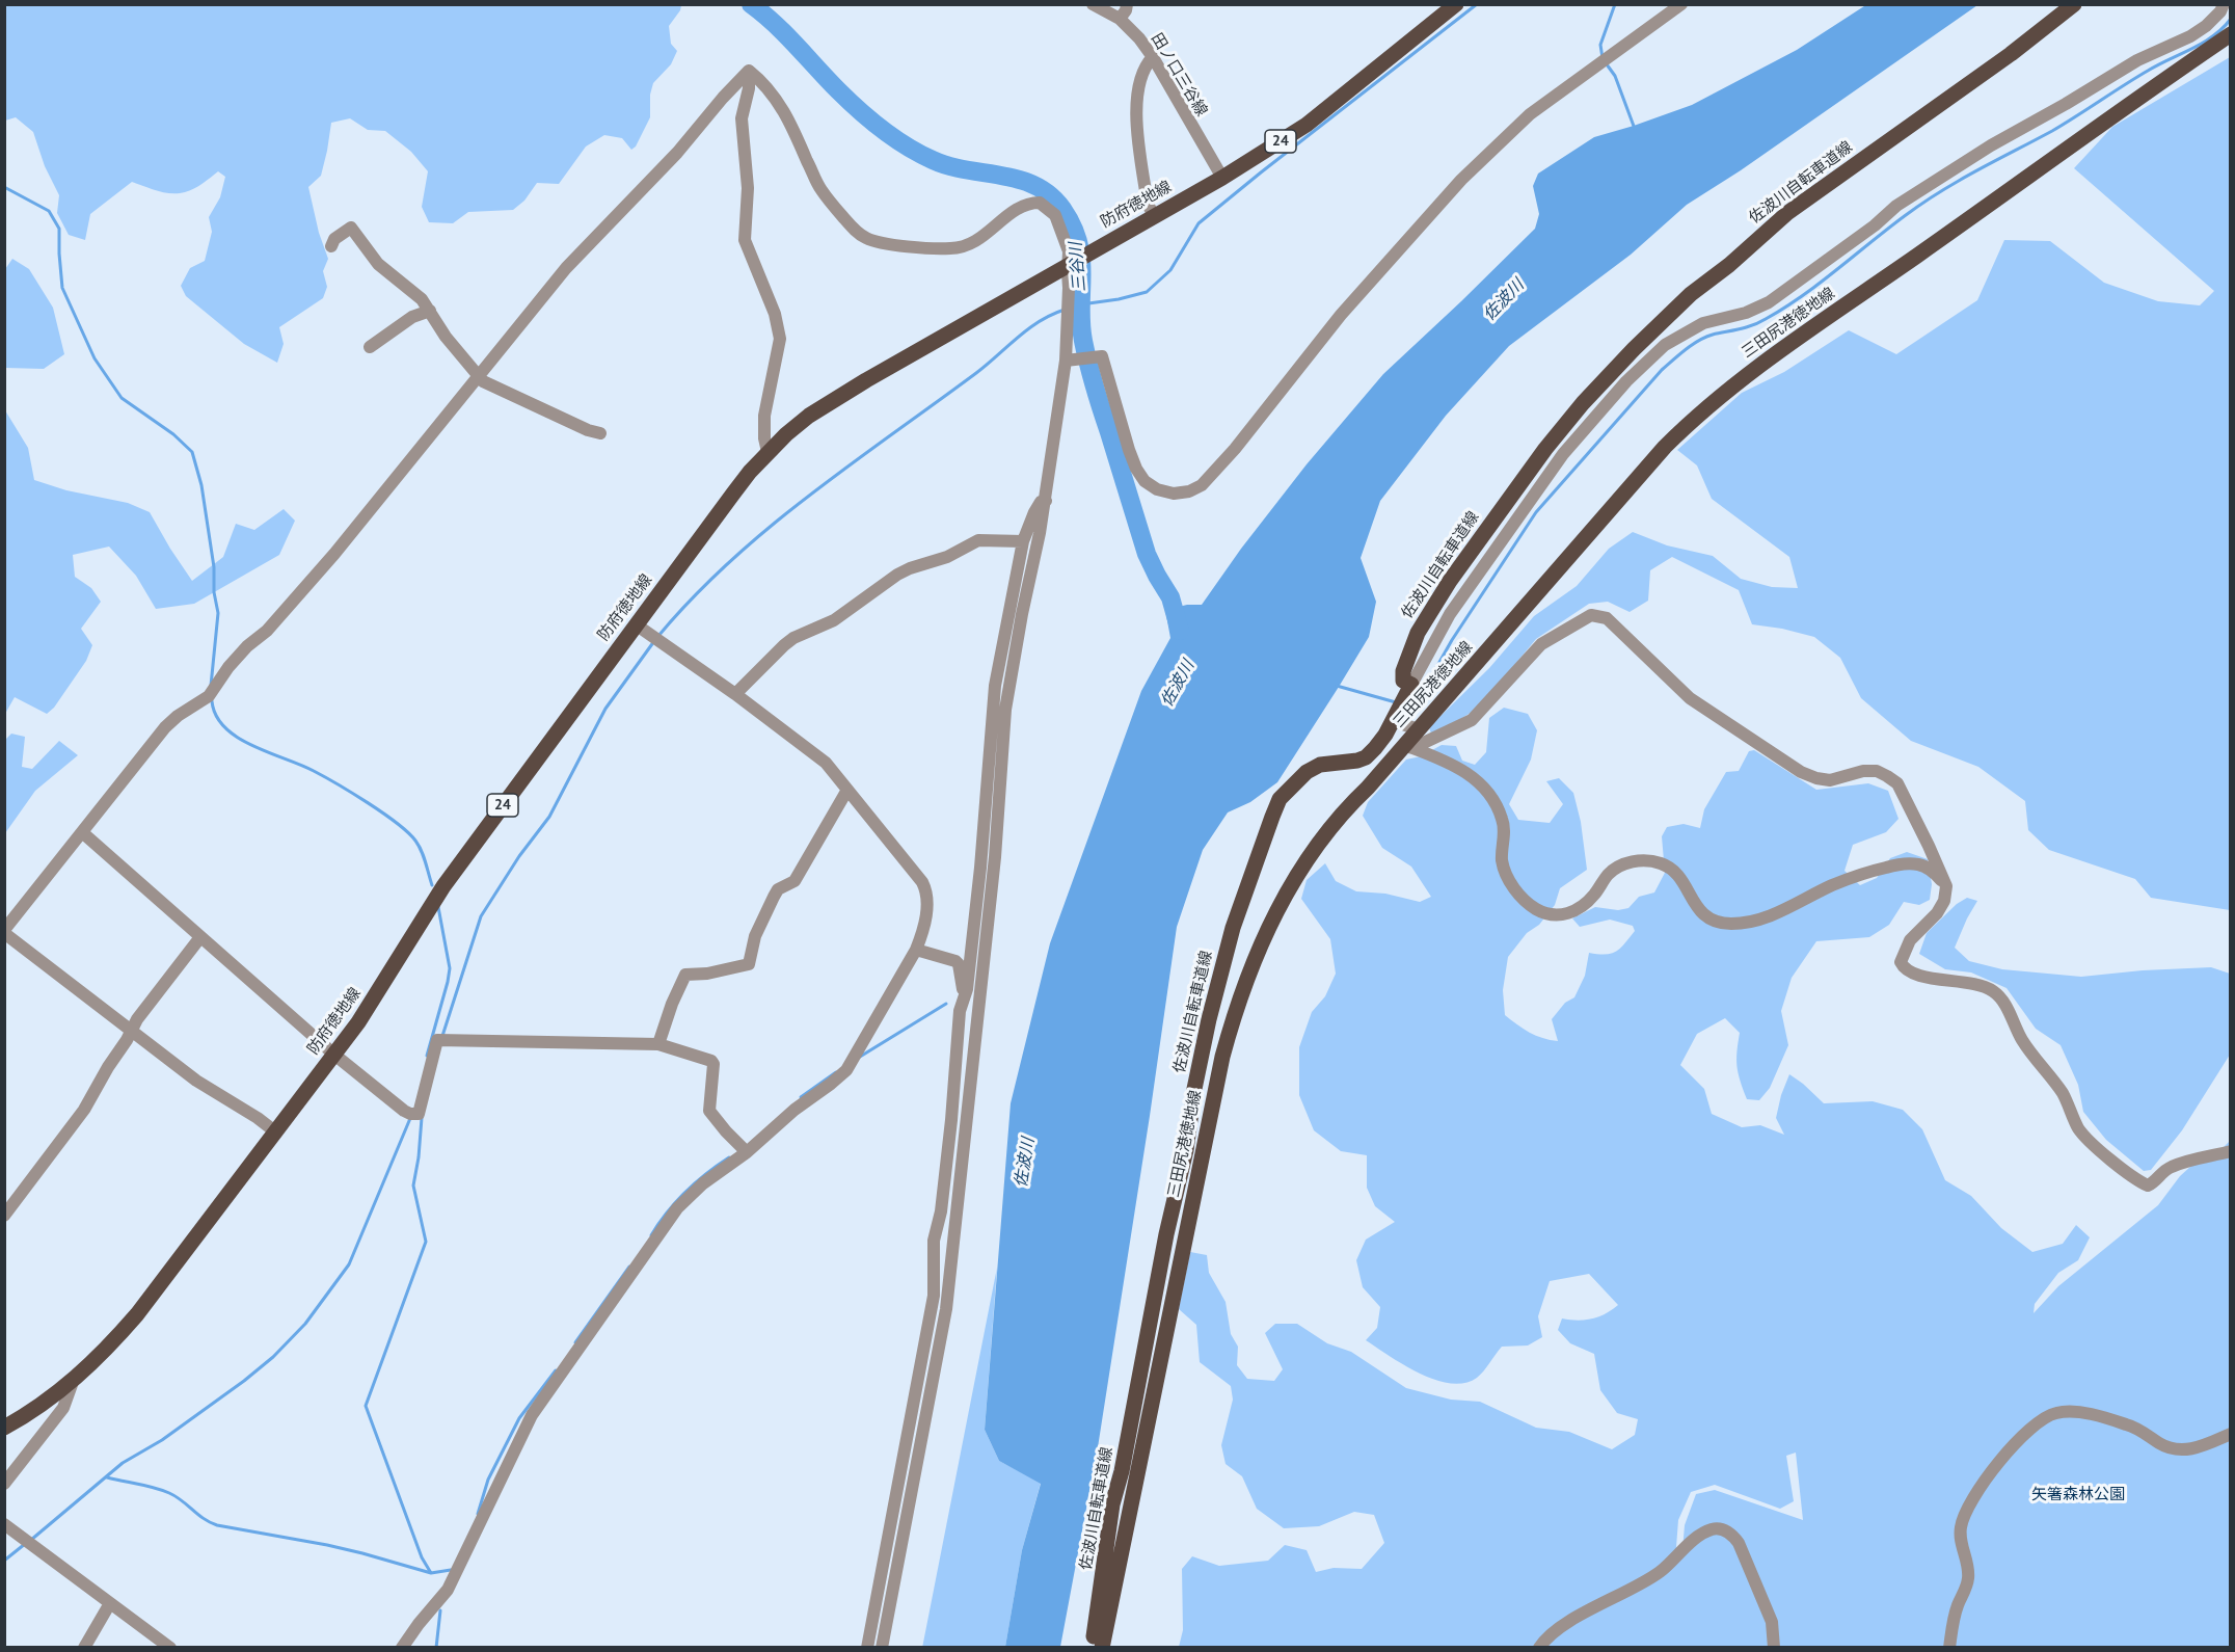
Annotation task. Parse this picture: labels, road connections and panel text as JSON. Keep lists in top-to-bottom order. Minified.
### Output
{"streets":{"main road":["24","佐波川自転車道線","防府徳地線","三田尻港徳地線"],"street":["田ノ口三谷線"]},"crossings":[["田ノ口三谷線","防府徳地線"]],"water":["三谷川","佐波川"],"parks":["矢箸森林公園"]}
